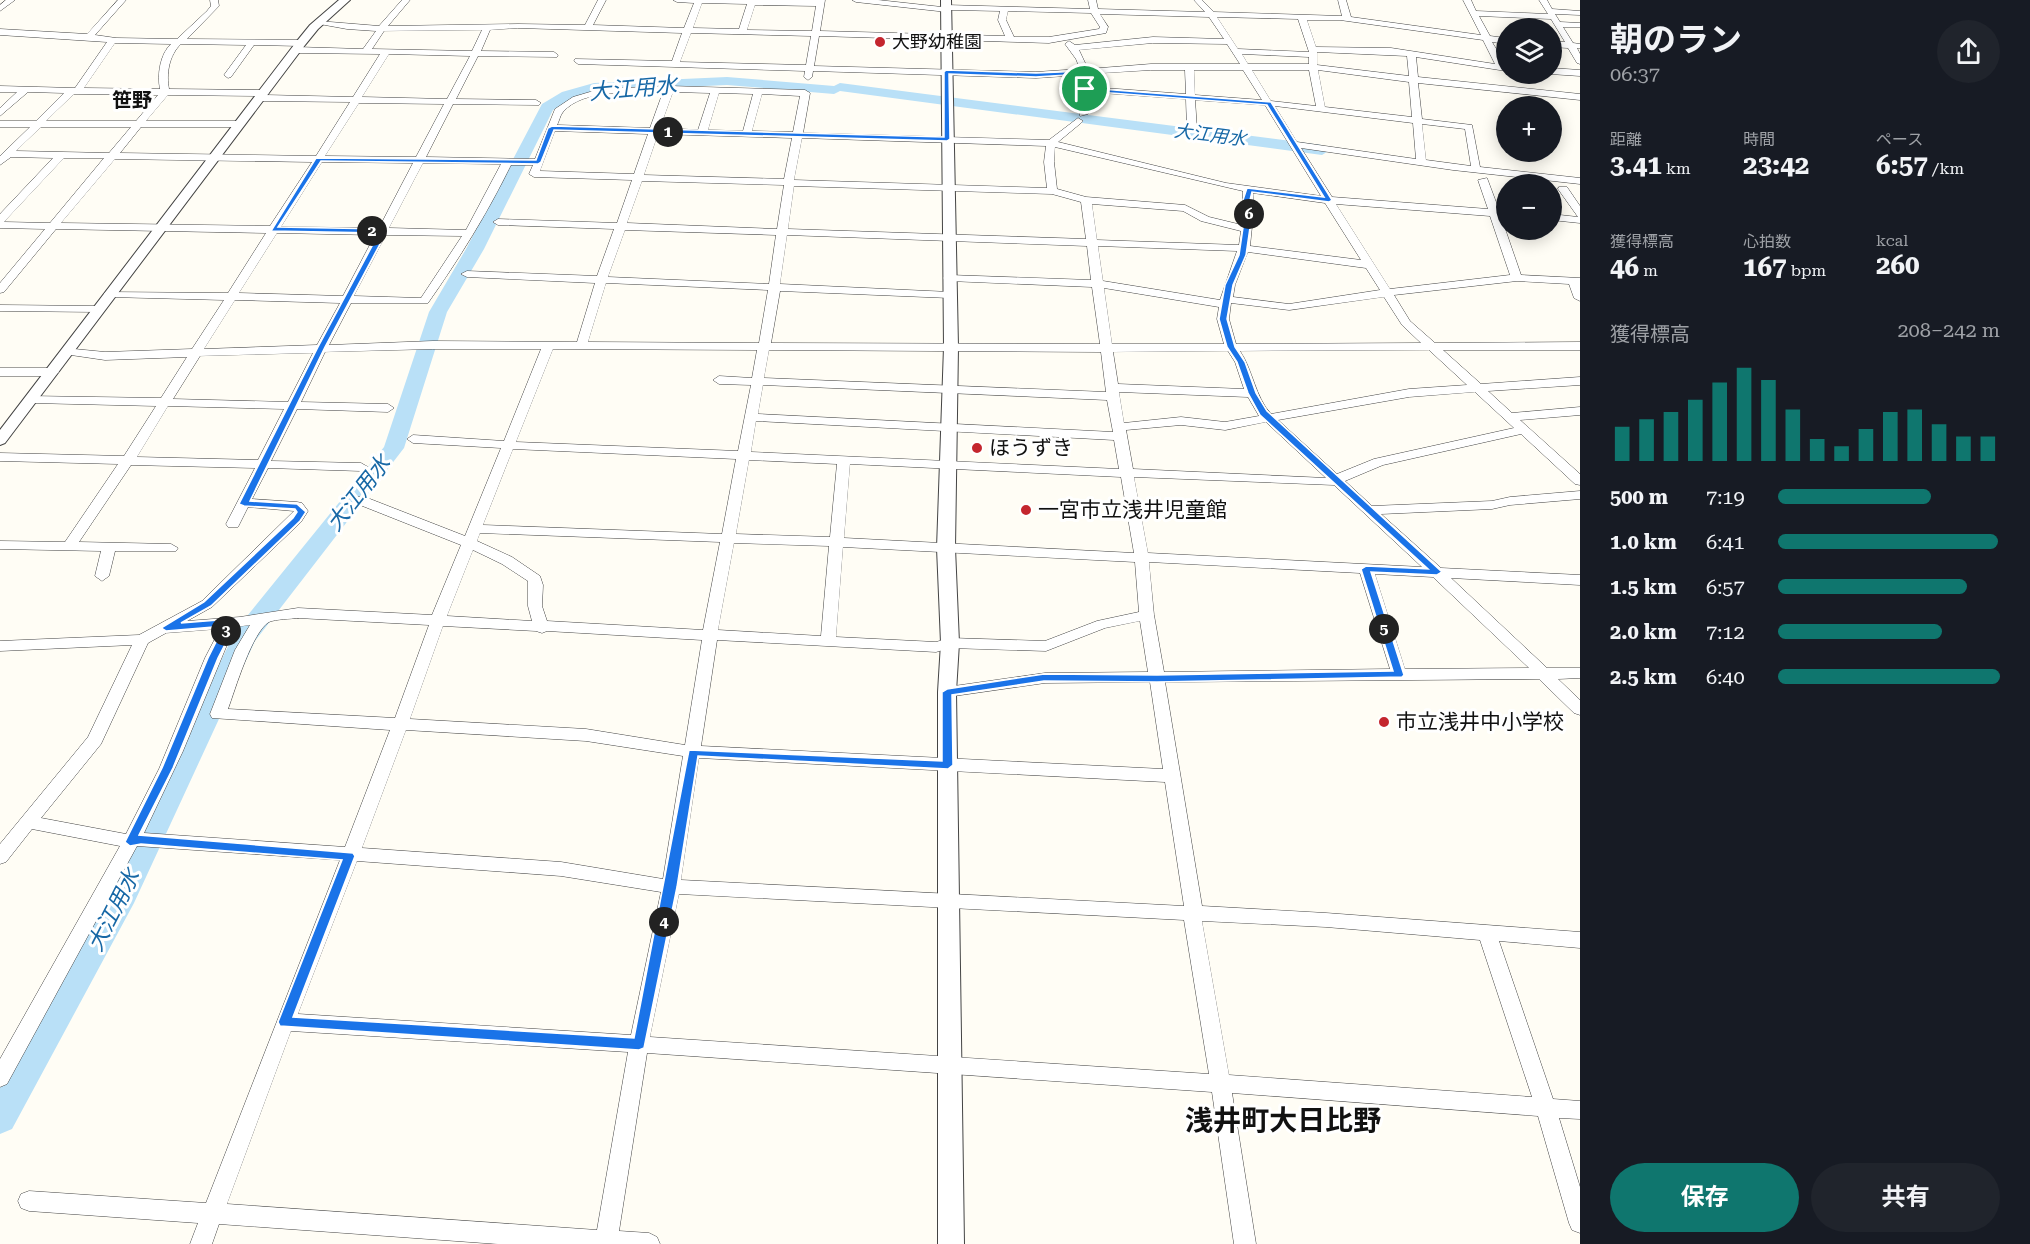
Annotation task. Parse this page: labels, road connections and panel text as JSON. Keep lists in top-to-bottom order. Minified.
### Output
{"districts":["笹野","浅井町大日比野"],"water":["大江用水"],"places":["大野幼稚園","ほうずき","一宮市立浅井児童館","市立浅井中小学校"],"page":{"heading":["朝のラン","06:37"],"map_buttons":["+","−"],"stats":[["距離","3.41 km"],["時間","23:42"],["ペース","6:57 /km"],["獲得標高","46 m"],["心拍数","167 bpm"],["kcal","260"]],"pins":["1","6","2","5","3","4"],"chart":["獲得標高","208–242 m"],"list":[{"name":"500 m","note":"7:19"},{"name":"1.0 km","note":"6:41"},{"name":"1.5 km","note":"6:57"},{"name":"2.0 km","note":"7:12"},{"name":"2.5 km","note":"6:40"}],"buttons":["保存","共有"]}}
